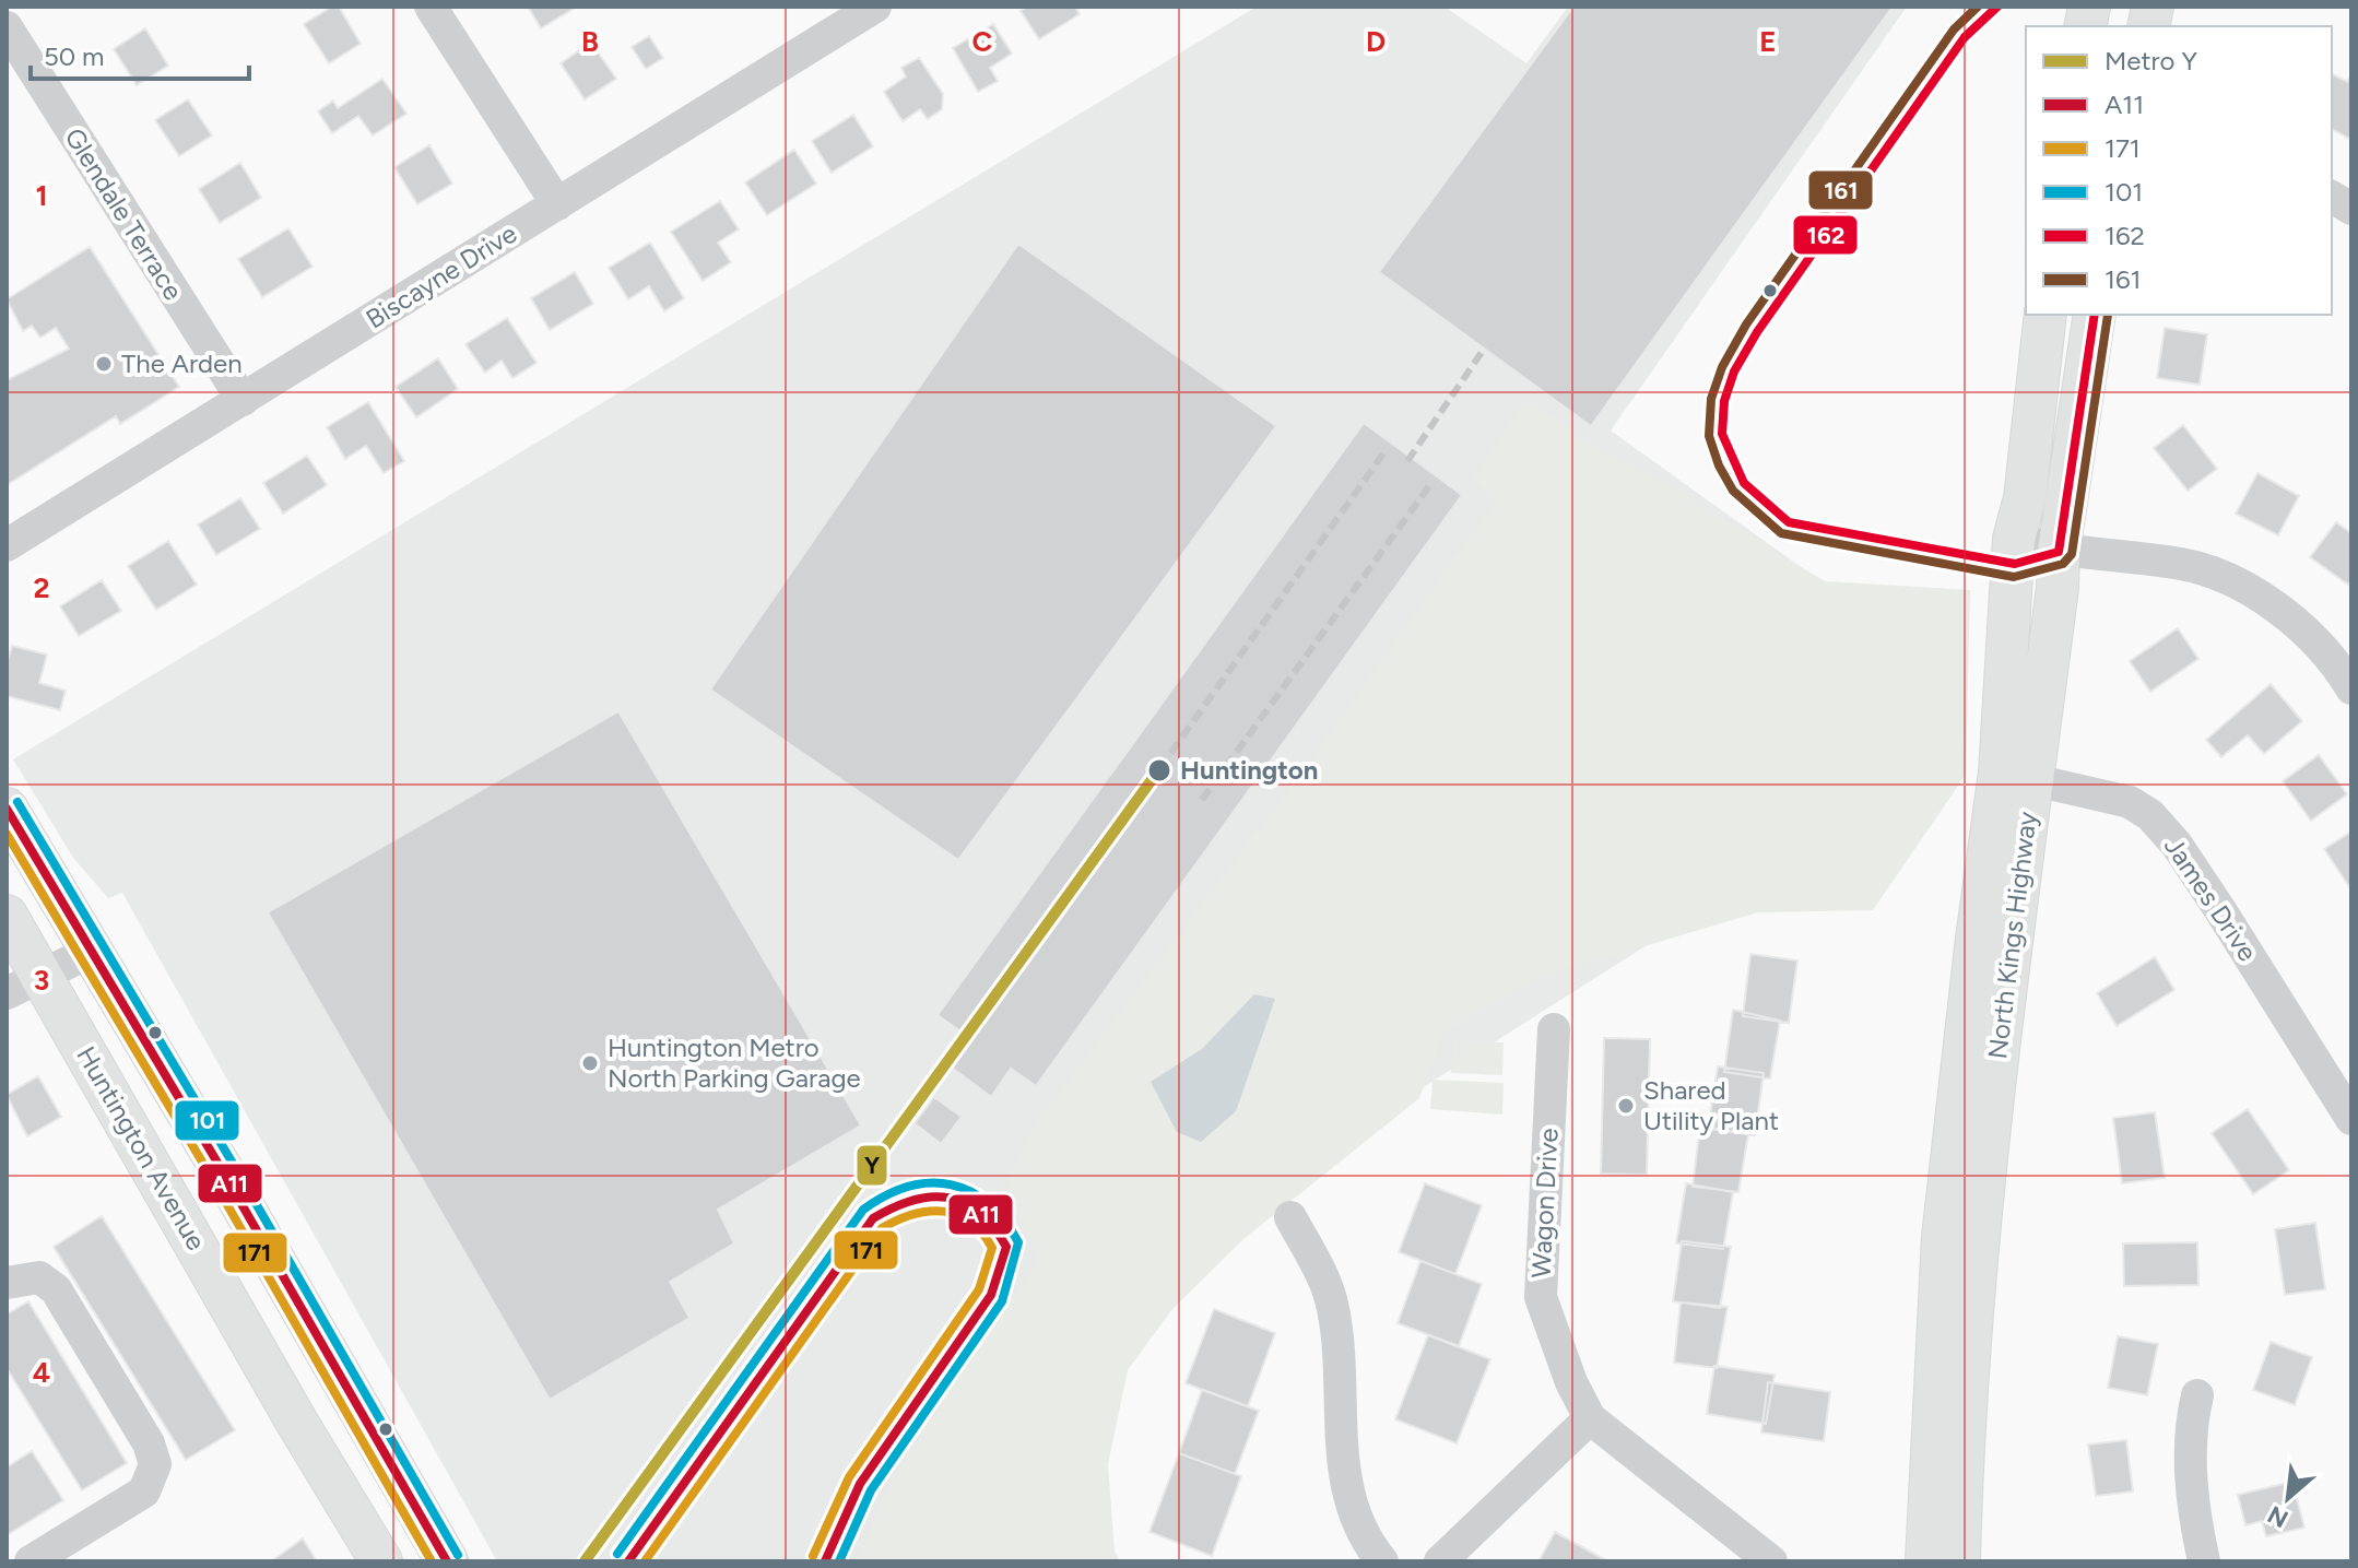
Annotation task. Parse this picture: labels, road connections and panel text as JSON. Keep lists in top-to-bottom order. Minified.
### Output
{"streets":{"main road":["North Kings Highway","Huntington Avenue"],"street":["Glendale Terrace","Biscayne Drive","James Drive","Wagon Drive"]},"crossings":[["Glendale Terrace","Biscayne Drive"],["James Drive","North Kings Highway"]],"places":["The Arden","Huntington","Huntington Metro North Parking Garage","Shared Utility Plant"],"lines":["transit line 162","transit line 161","metro line Y","transit line 101","transit line A11","transit line 171"],"legend":["Metro Y","A11","171","101","162","161"],"scale_bar":"50 m","north":"bottom left","grid":{"columns":["B","C","D","E"],"rows":["1","2","3","4"]}}
